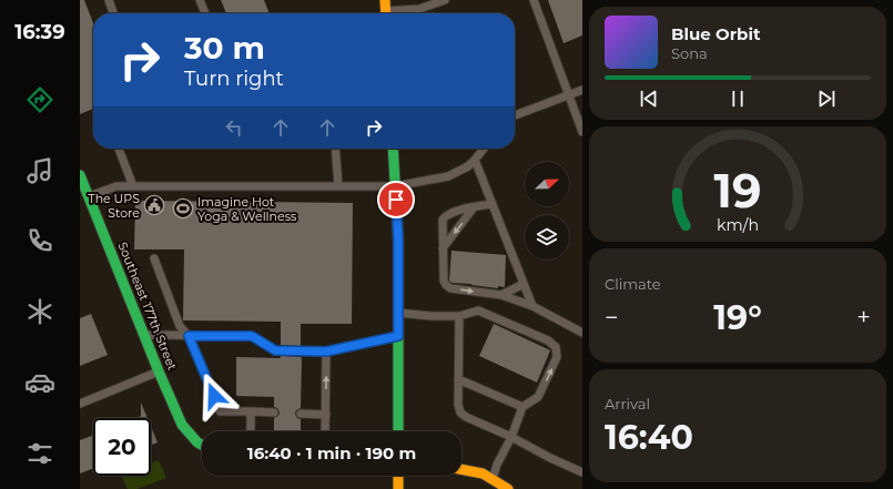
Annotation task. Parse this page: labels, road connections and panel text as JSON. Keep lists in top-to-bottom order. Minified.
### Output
{"streets":{"street":["Southeast 177th Street"]},"places":{"public building":["The UPS Store"],"sports":["Imagine Hot Yoga & Wellness"]},"north":"right","page":{"tabs":"16:39","turn":["30 m","Turn right"],"song":["Blue Orbit","Sona"],"tile":["Climate",["Arrival","16:40"]],"heat":["−","19°","+"],"limit":"20","trip":"16:40 · 1 min · 190 m","gauge":["19","km/h"]}}
